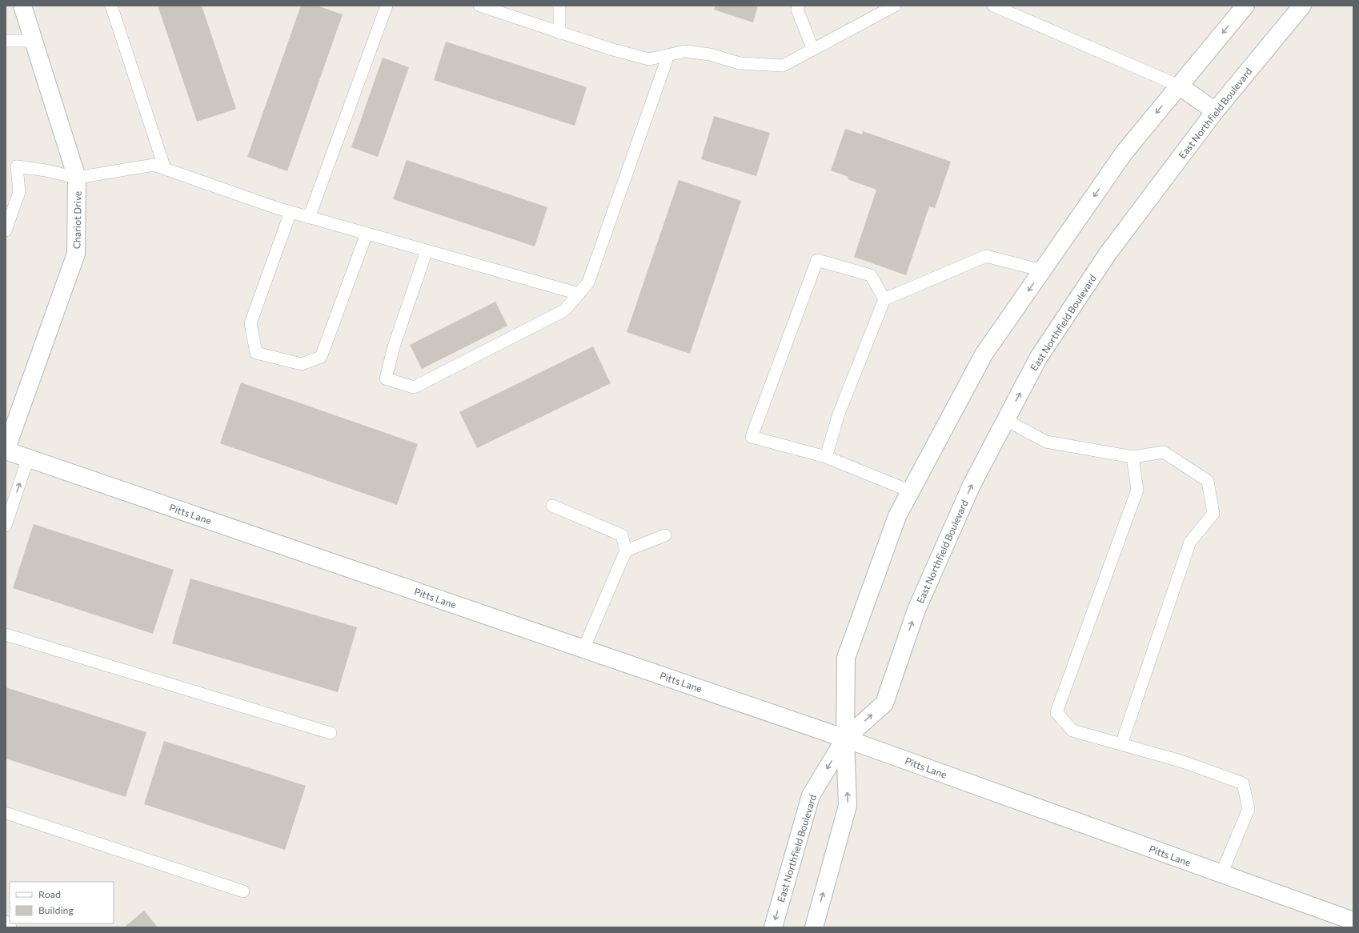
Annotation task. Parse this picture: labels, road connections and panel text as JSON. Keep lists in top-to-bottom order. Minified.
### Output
{"streets":{"main road":["East Northfield Boulevard","Chariot Drive","Pitts Lane"]},"crossings":[["East Northfield Boulevard","Pitts Lane"],["Chariot Drive","Pitts Lane"]],"legend":["Road","Building"]}
